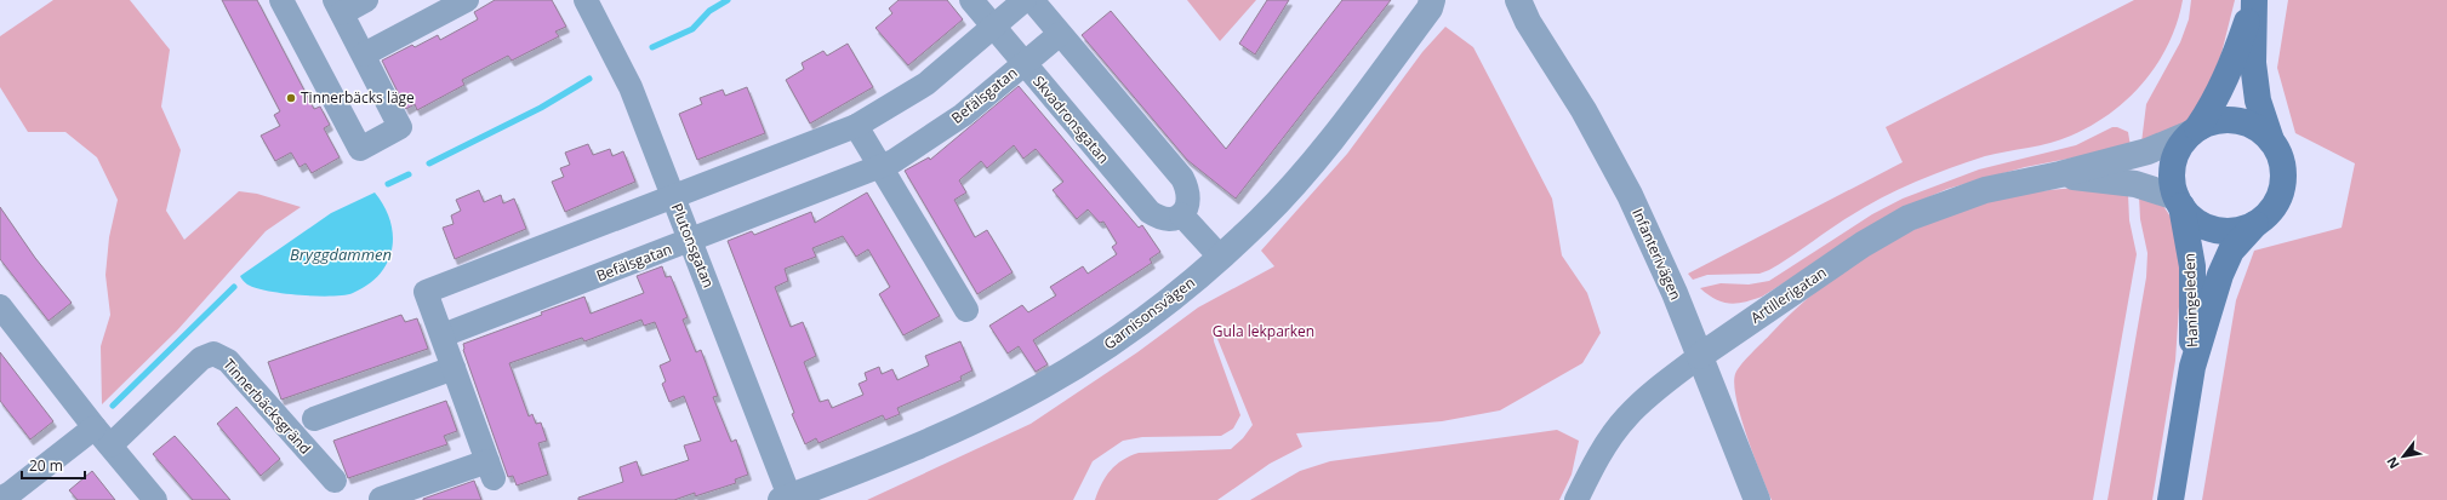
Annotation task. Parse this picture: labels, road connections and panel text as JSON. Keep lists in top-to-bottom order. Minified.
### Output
{"streets":{"main road":["Haningeleden"],"street":["Befälsgatan","Skvadronsgatan","Plutonsgatan","Infanterivägen","Artillerigatan","Garnisonsvägen","Tinnerbäcksgränd"]},"crossings":[["Befälsgatan","Skvadronsgatan"],["Befälsgatan","Plutonsgatan"],["Plutonsgatan","Garnisonsvägen"],["Infanterivägen","Artillerigatan"],["Artillerigatan","Haningeleden"]],"water":["Bryggdammen"],"parks":["Gula lekparken"],"places":["Tinnerbäcks läge"],"scale_bar":"20 m","north":"bottom left"}
